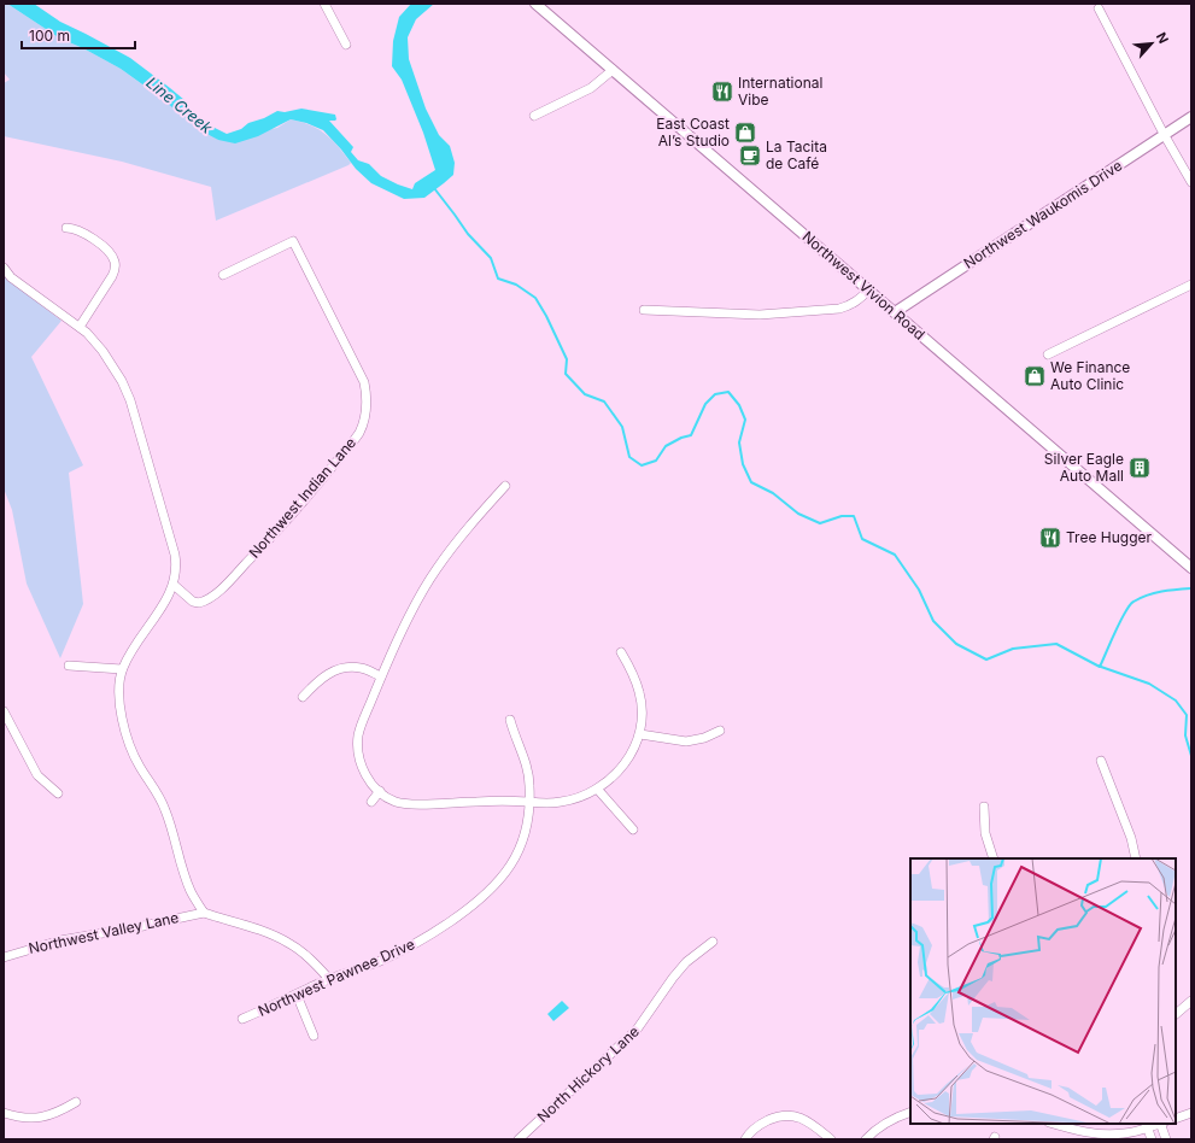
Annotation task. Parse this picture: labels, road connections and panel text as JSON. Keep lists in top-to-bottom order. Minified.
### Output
{"streets":{"main road":["Northwest Waukomis Drive","Northwest Vivion Road"],"street":["Northwest Indian Lane","Northwest Valley Lane","Northwest Pawnee Drive","North Hickory Lane"]},"crossings":[["Northwest Waukomis Drive","Northwest Vivion Road"]],"water":["Line Creek"],"places":{"restaurant":["International Vibe","Tree Hugger"],"shop":["East Coast Al’s Studio","We Finance Auto Clinic"],"cafe":["La Tacita de Café"],"building":["Silver Eagle Auto Mall"]},"scale_bar":"100 m","north":"top right"}
